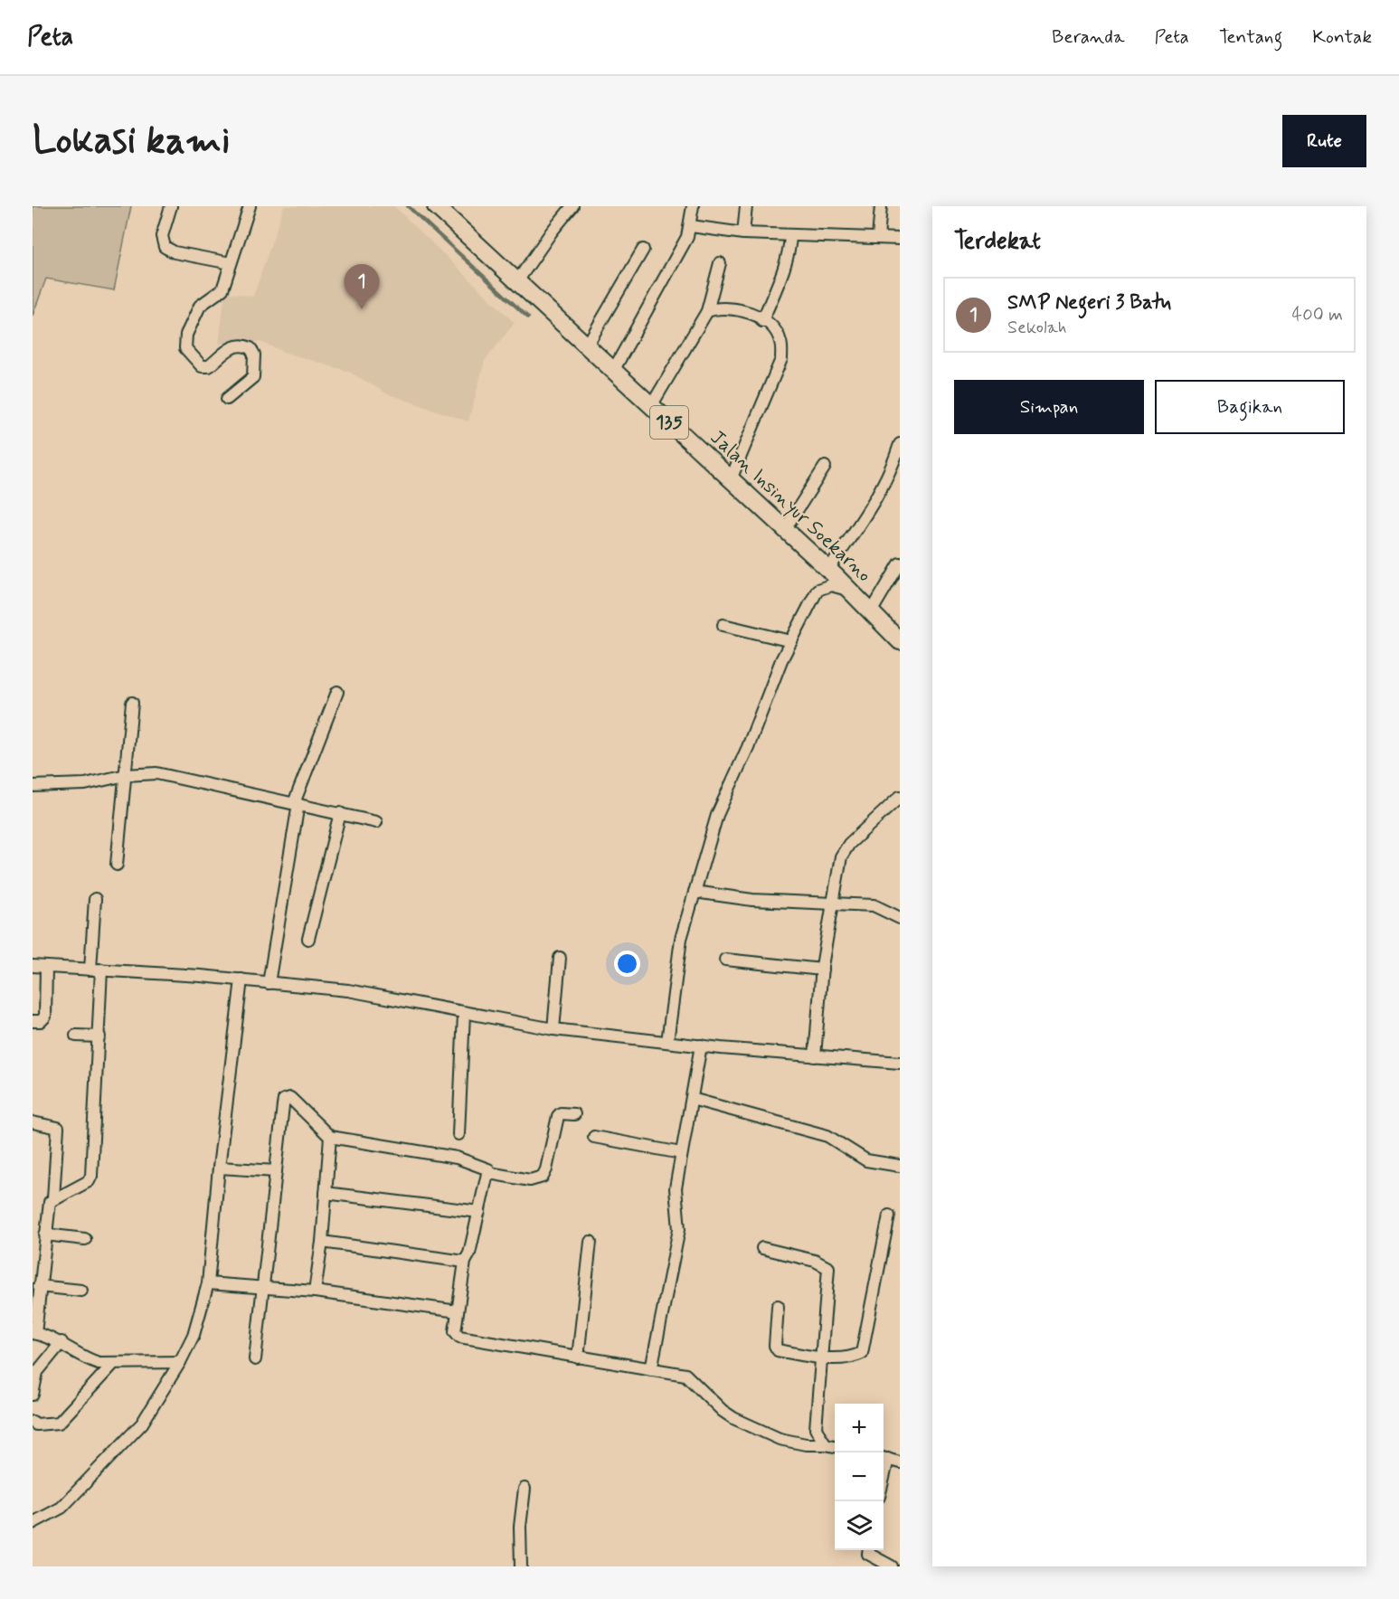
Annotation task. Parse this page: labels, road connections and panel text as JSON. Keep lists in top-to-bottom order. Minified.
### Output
{"streets":{"main road":["135","Jalan Insinyur Soekarno"]},"page":{"header":"Peta","nav":["Beranda","Peta","Tentang","Kontak"],"buttons":["Rute",["Simpan","Bagikan"]],"title":"Lokasi kami","heading":"Terdekat","pins":"1","list":[{"mark":"1","name":"SMP Negeri 3 Batu","note":"Sekolah","value":"400 m"}],"map_buttons":["+","−"]}}
